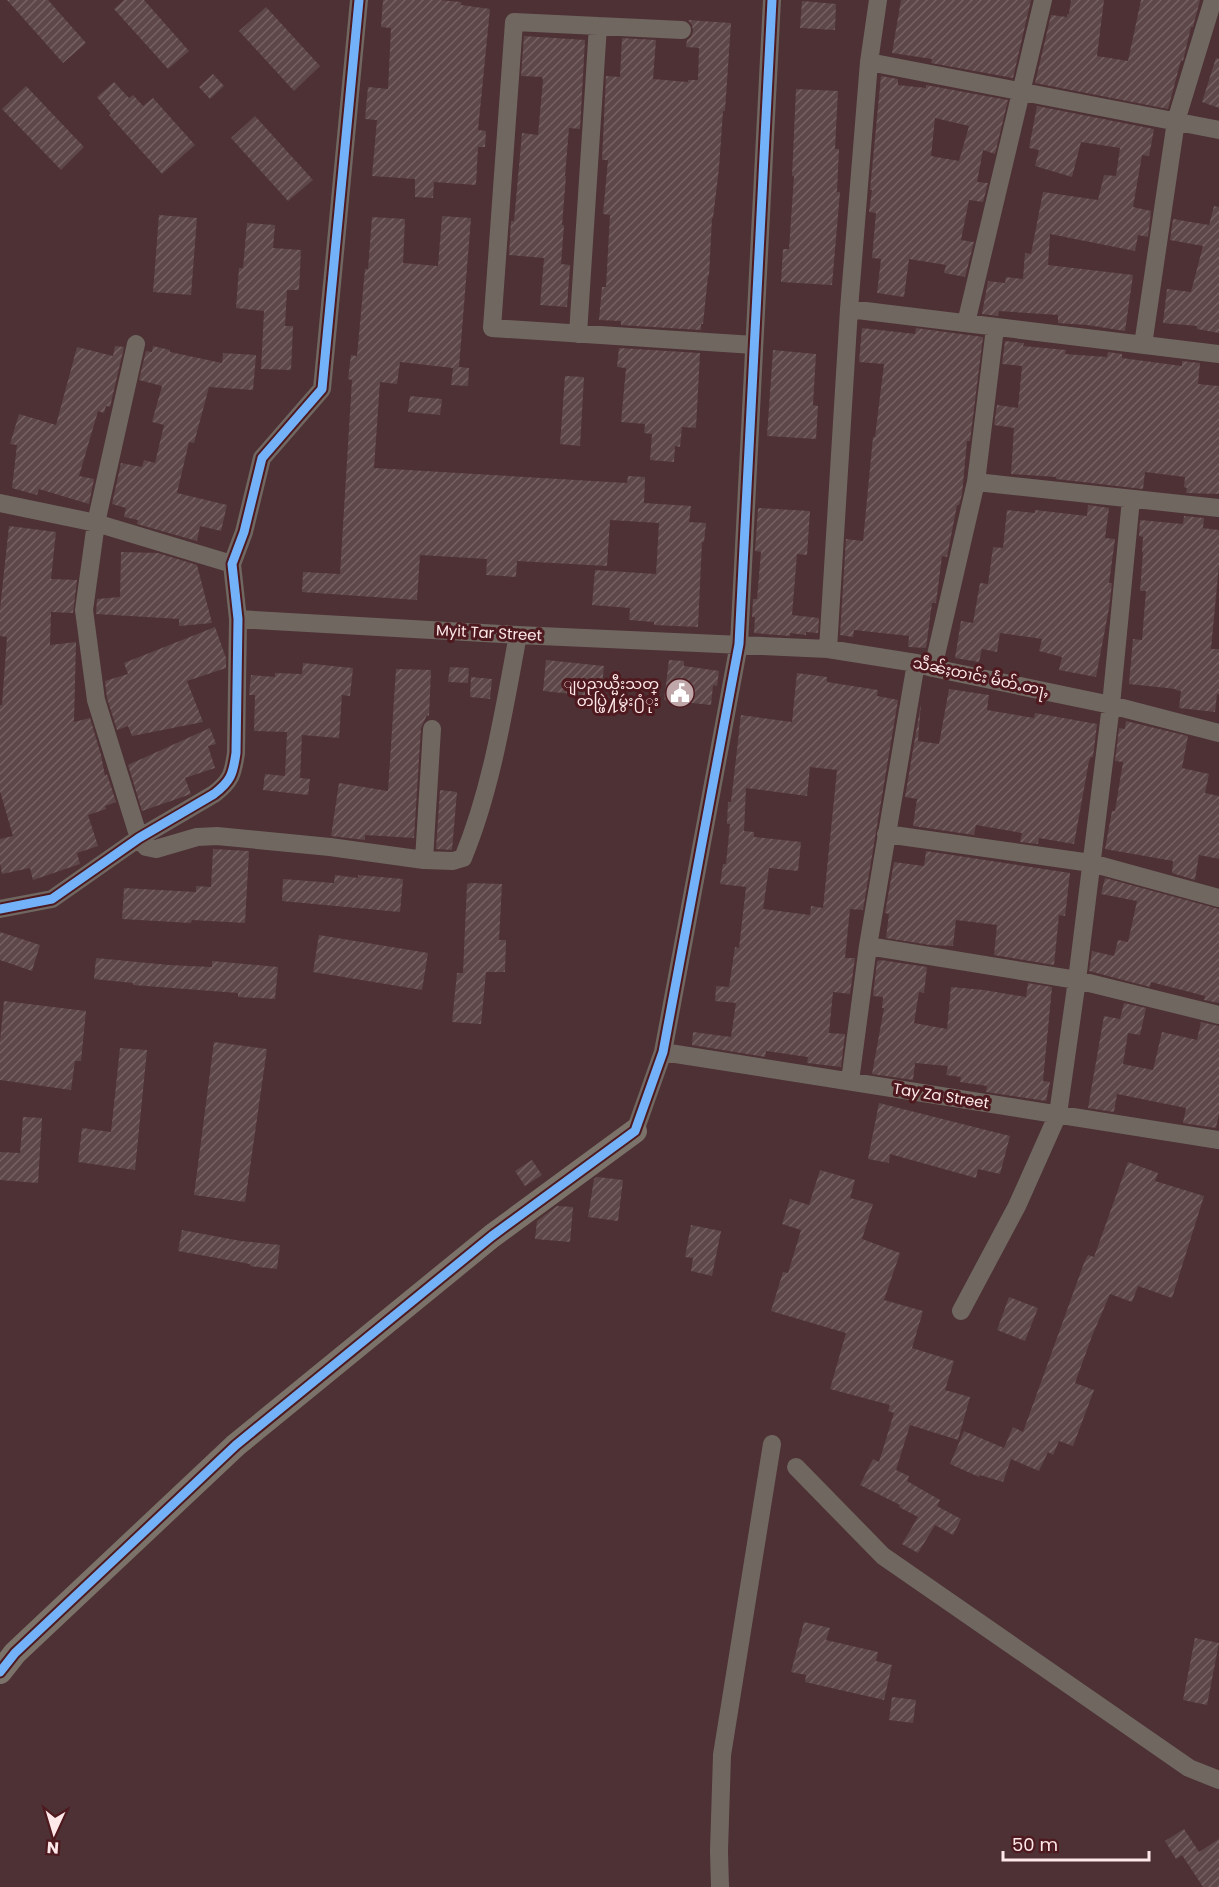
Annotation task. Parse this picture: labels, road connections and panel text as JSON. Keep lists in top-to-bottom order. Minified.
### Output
{"streets":{"street":["Myit Tar Street","သဵၼ်ႈတၢင်း မႅတ်ႉတႃႇ","Tay Za Street"]},"crossings":[["Myit Tar Street","သဵၼ်ႈတၢင်း မႅတ်ႉတႃႇ"]],"places":{"public building":["ျပည္နယ္မီးသတ္ တပ္ဖြဲ႔မွဴး႐ံုး"]},"scale_bar":"50 m","north":"bottom"}
